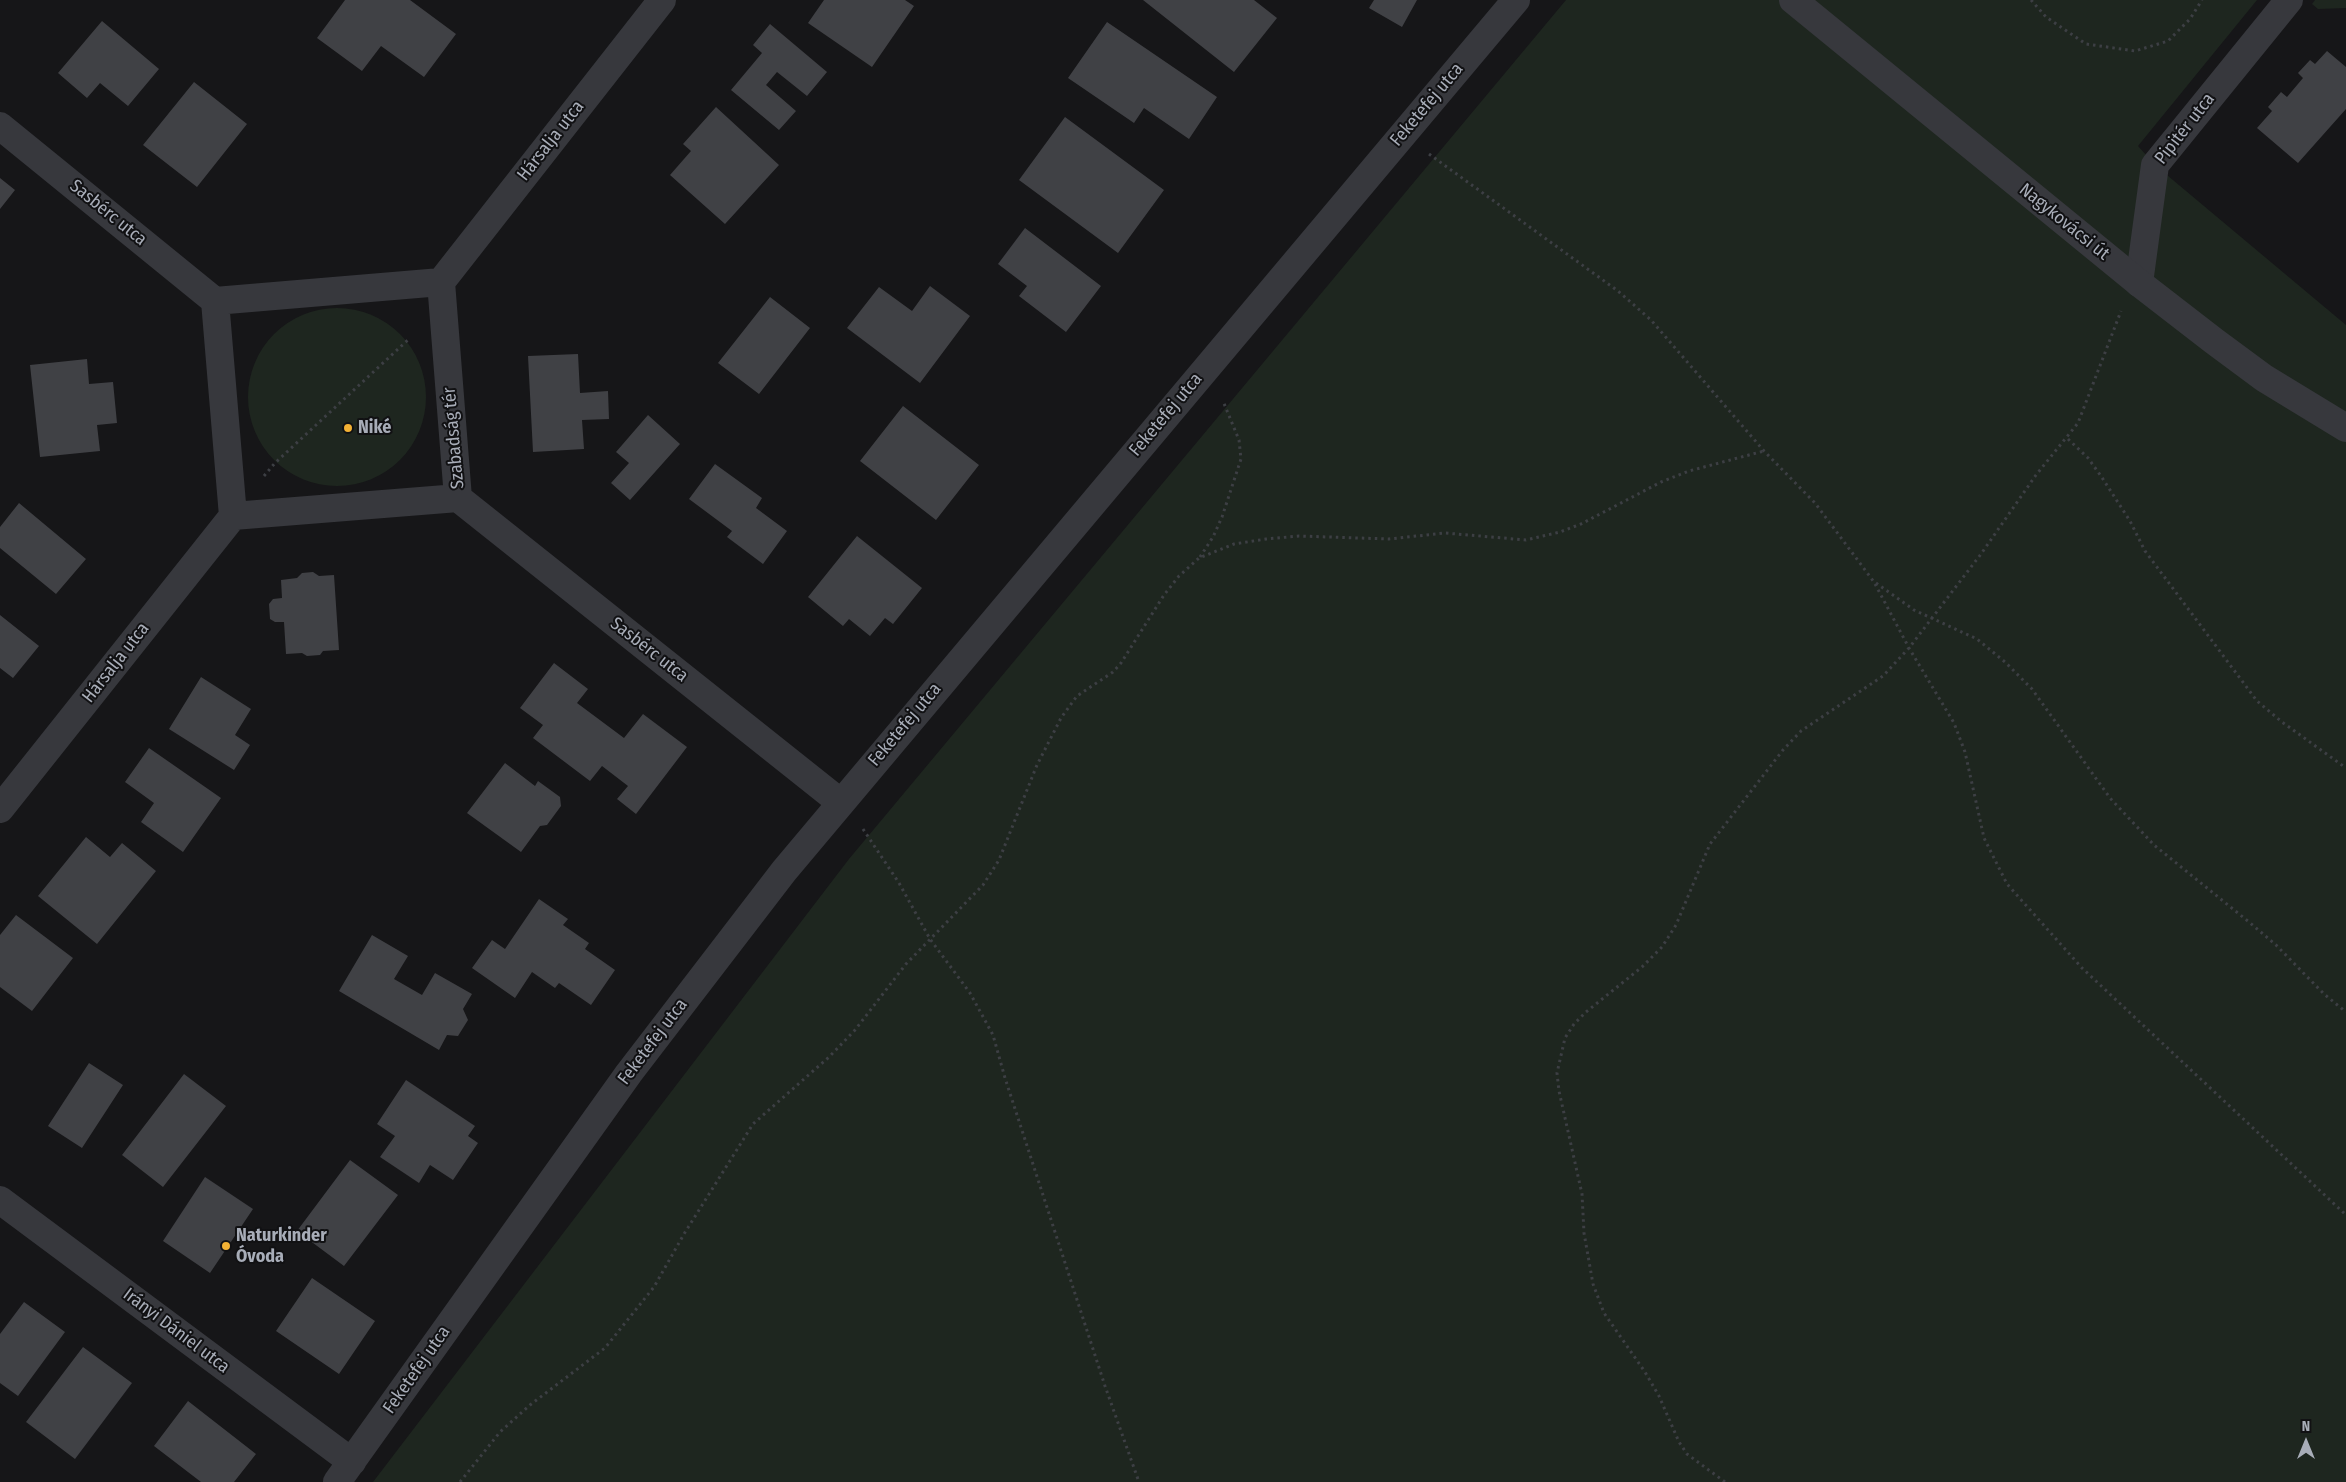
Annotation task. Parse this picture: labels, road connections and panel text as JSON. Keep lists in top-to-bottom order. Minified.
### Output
{"streets":{"street":["Feketefej utca","Pipitér utca","Hársalja utca","Sasbérc utca","Nagykovácsi út","Szabadság tér","Irányi Dániel utca"]},"crossings":[["Feketefej utca","Sasbérc utca"],["Feketefej utca","Irányi Dániel utca"],["Pipitér utca","Nagykovácsi út"],["Hársalja utca","Szabadság tér"],["Sasbérc utca","Szabadság tér"]],"places":["Niké","Naturkinder Óvoda"],"north":"top"}
